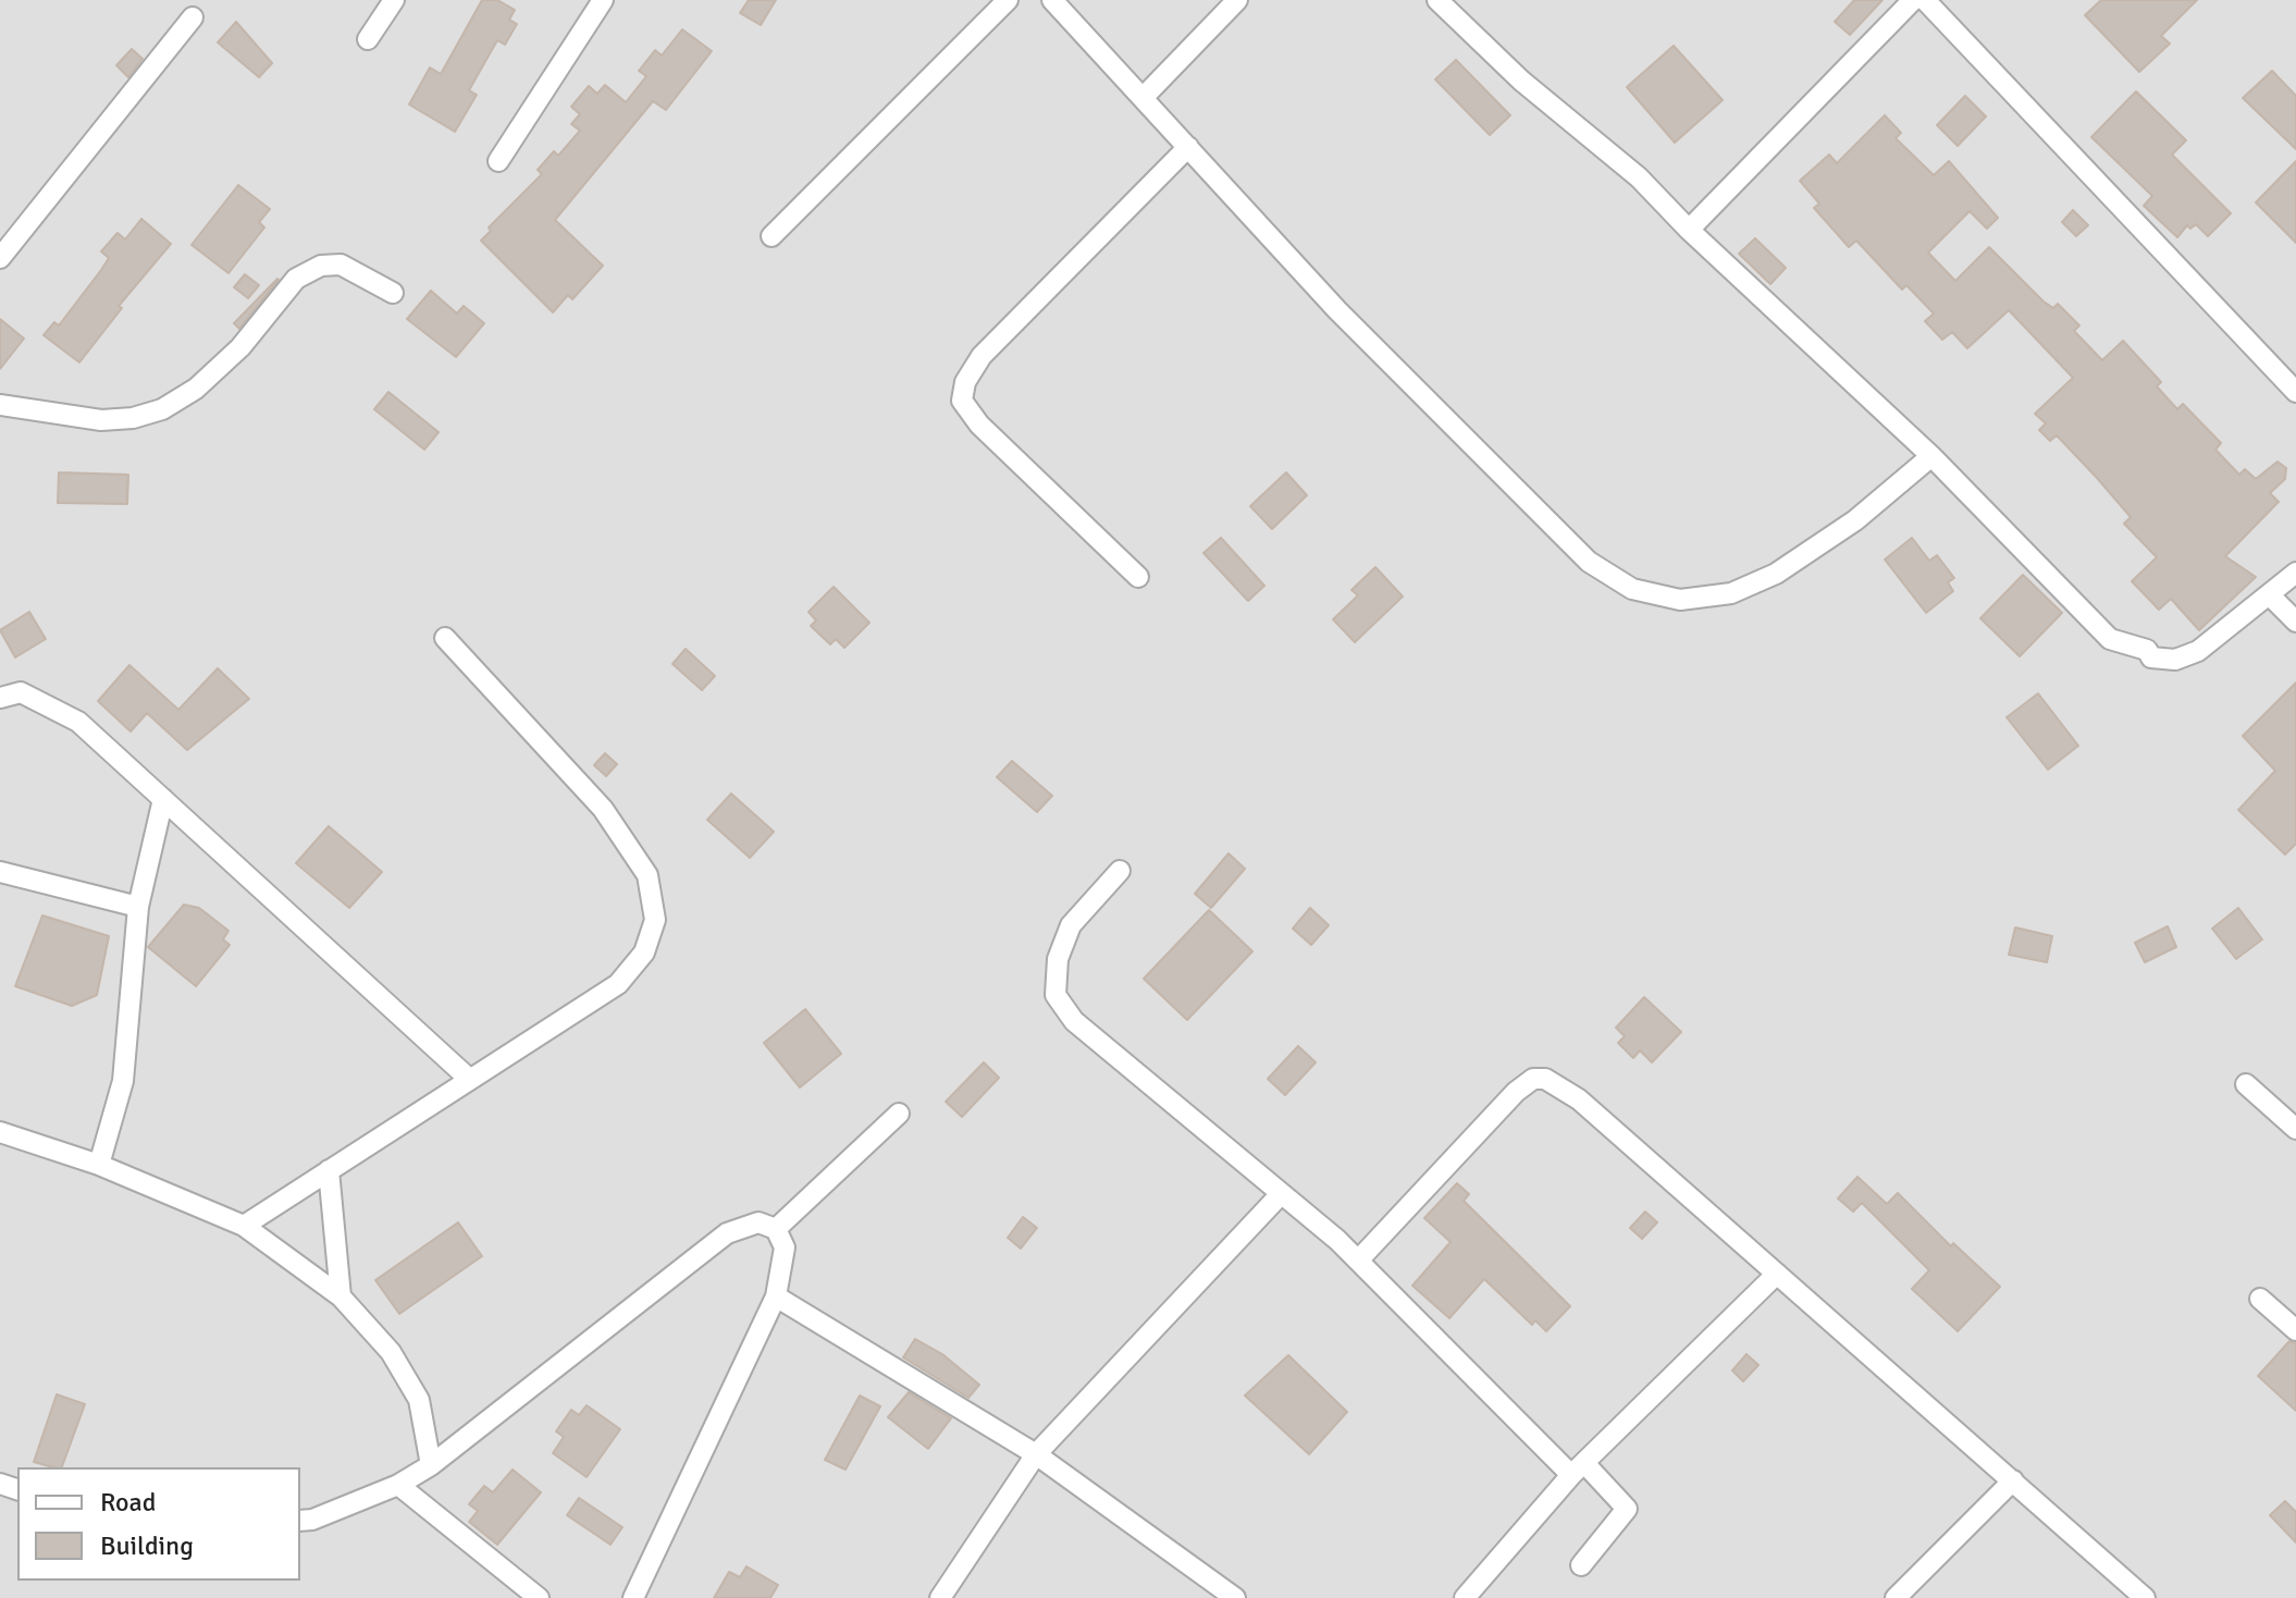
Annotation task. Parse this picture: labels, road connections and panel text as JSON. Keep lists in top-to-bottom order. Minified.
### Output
{"legend":["Road","Building"]}
